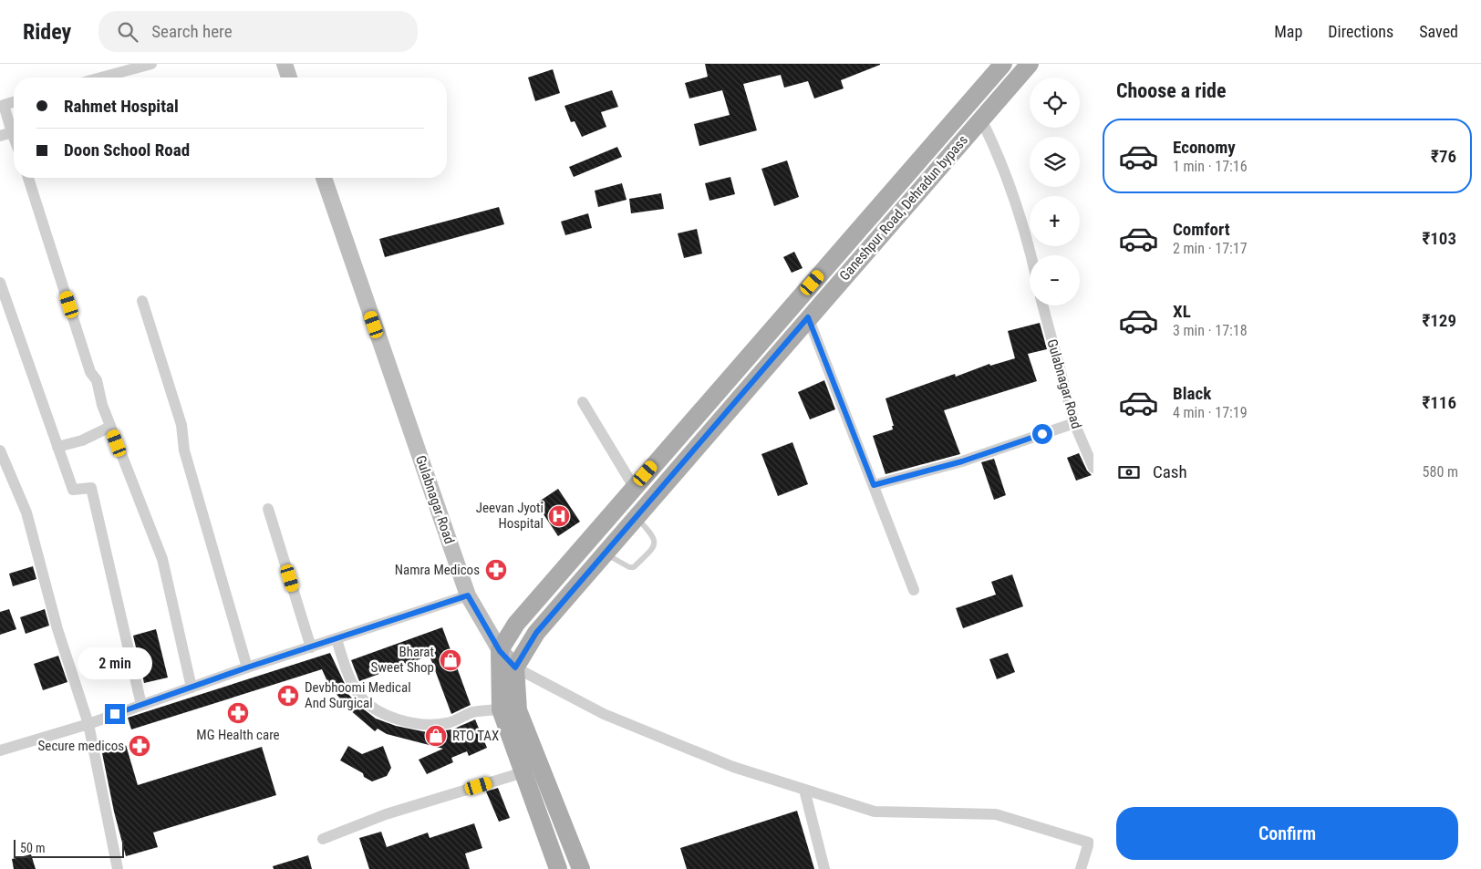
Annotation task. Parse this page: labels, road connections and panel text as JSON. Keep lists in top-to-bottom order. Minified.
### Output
{"streets":{"main road":["Ganeshpur Road, Dehradun bypass","Gulabnagar Road"]},"crossings":[["Ganeshpur Road, Dehradun bypass","Gulabnagar Road"]],"places":{"hospital":["Jeevan Jyoti Hospital"],"pharmacy":["Namra Medicos","Devbhoomi Medical And Surgical","MG Health care","Secure medicos"],"shop":["Bharat Sweet Shop","RTO TAX"]},"scale_bar":"50 m","page":{"header":"Ridey","search":"Search here","nav":["Map","Directions","Saved"],"heading":"Choose a ride","map_buttons":["+","−"],"banner":["Rahmet Hospital","Doon School Road"],"list":[{"name":"Economy","note":"1 min · 17:16","value":"₹76"},{"name":"Comfort","note":"2 min · 17:17","value":"₹103"},{"name":"XL","note":"3 min · 17:18","value":"₹129"},{"name":"Black","note":"4 min · 17:19","value":"₹116"}],"pay":["Cash","580 m"],"bubble":"2 min","buttons":"Confirm","scale":"50 m"}}
